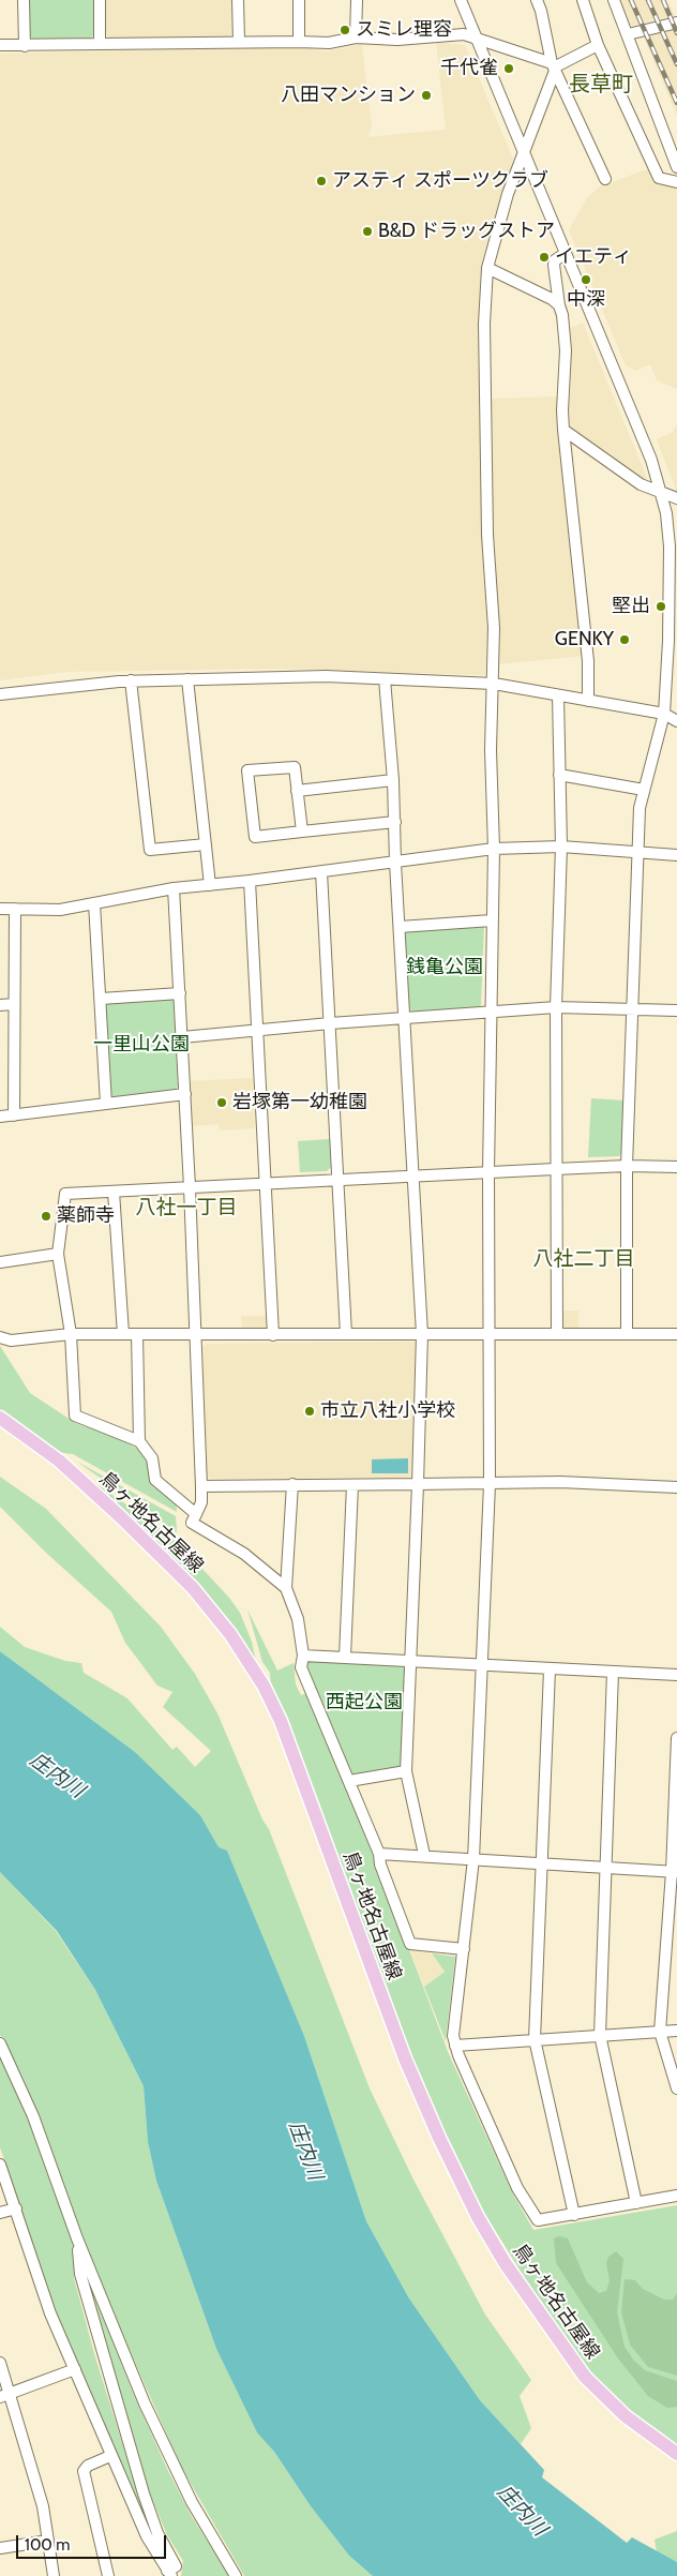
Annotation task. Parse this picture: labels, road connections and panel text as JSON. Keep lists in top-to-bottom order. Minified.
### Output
{"streets":{"main road":["鳥ヶ地名古屋線"]},"districts":["長草町","八社一丁目","八社二丁目"],"water":["庄内川"],"parks":["銭亀公園","一里山公園","西起公園"],"places":["スミレ理容","千代雀","八田マンション","アスティ スポーツクラブ","B&D ドラッグストア","イエティ","中深","堅出","GENKY","岩塚第一幼稚園","薬師寺","市立八社小学校"],"scale_bar":"100 m"}
